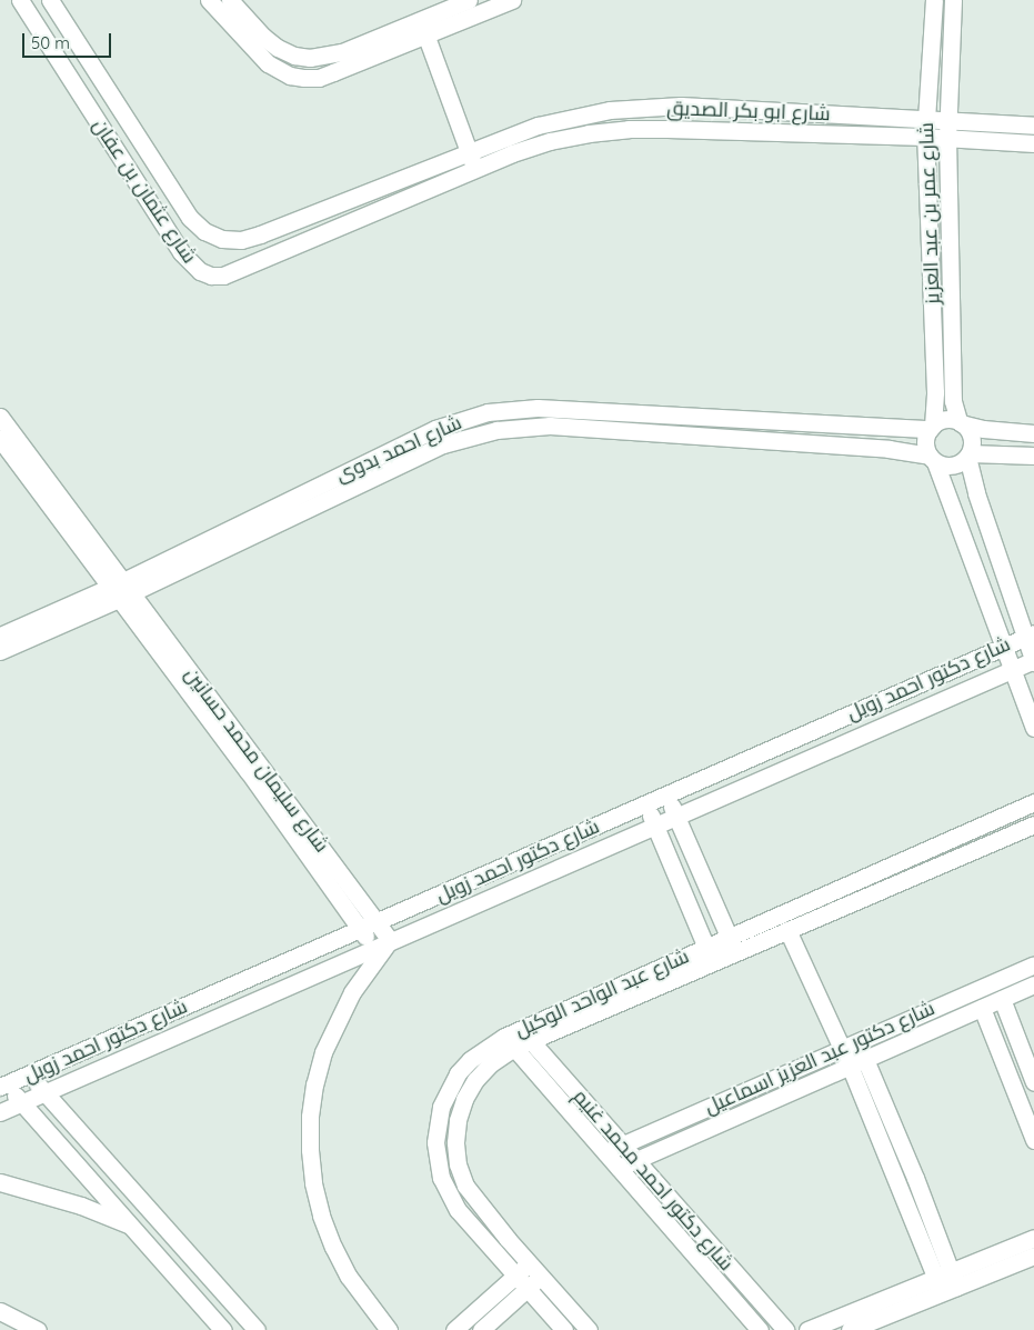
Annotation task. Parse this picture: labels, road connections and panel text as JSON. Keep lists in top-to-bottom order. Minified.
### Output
{"streets":{"street":["شارع ابو بكر الصديق","شارع عثمان بن عفان","شارع عمر بن عبد العزيز","شارع احمد بدوى","شارع دكتور احمد زويل","شارع سليمان محمد حسانين","شارع عبد الواحد الوكيل","شارع دكتور عبد العزيز اسماعيل","شارع دكتور احمد محمد غنيم"]},"crossings":[["شارع ابو بكر الصديق","شارع عثمان بن عفان"],["شارع ابو بكر الصديق","شارع عمر بن عبد العزيز"],["شارع عمر بن عبد العزيز","شارع احمد بدوى"],["شارع احمد بدوى","شارع سليمان محمد حسانين"],["شارع دكتور احمد زويل","شارع سليمان محمد حسانين"],["شارع عبد الواحد الوكيل","شارع دكتور احمد محمد غنيم"],["شارع دكتور عبد العزيز اسماعيل","شارع دكتور احمد محمد غنيم"]],"scale_bar":"50 m"}
